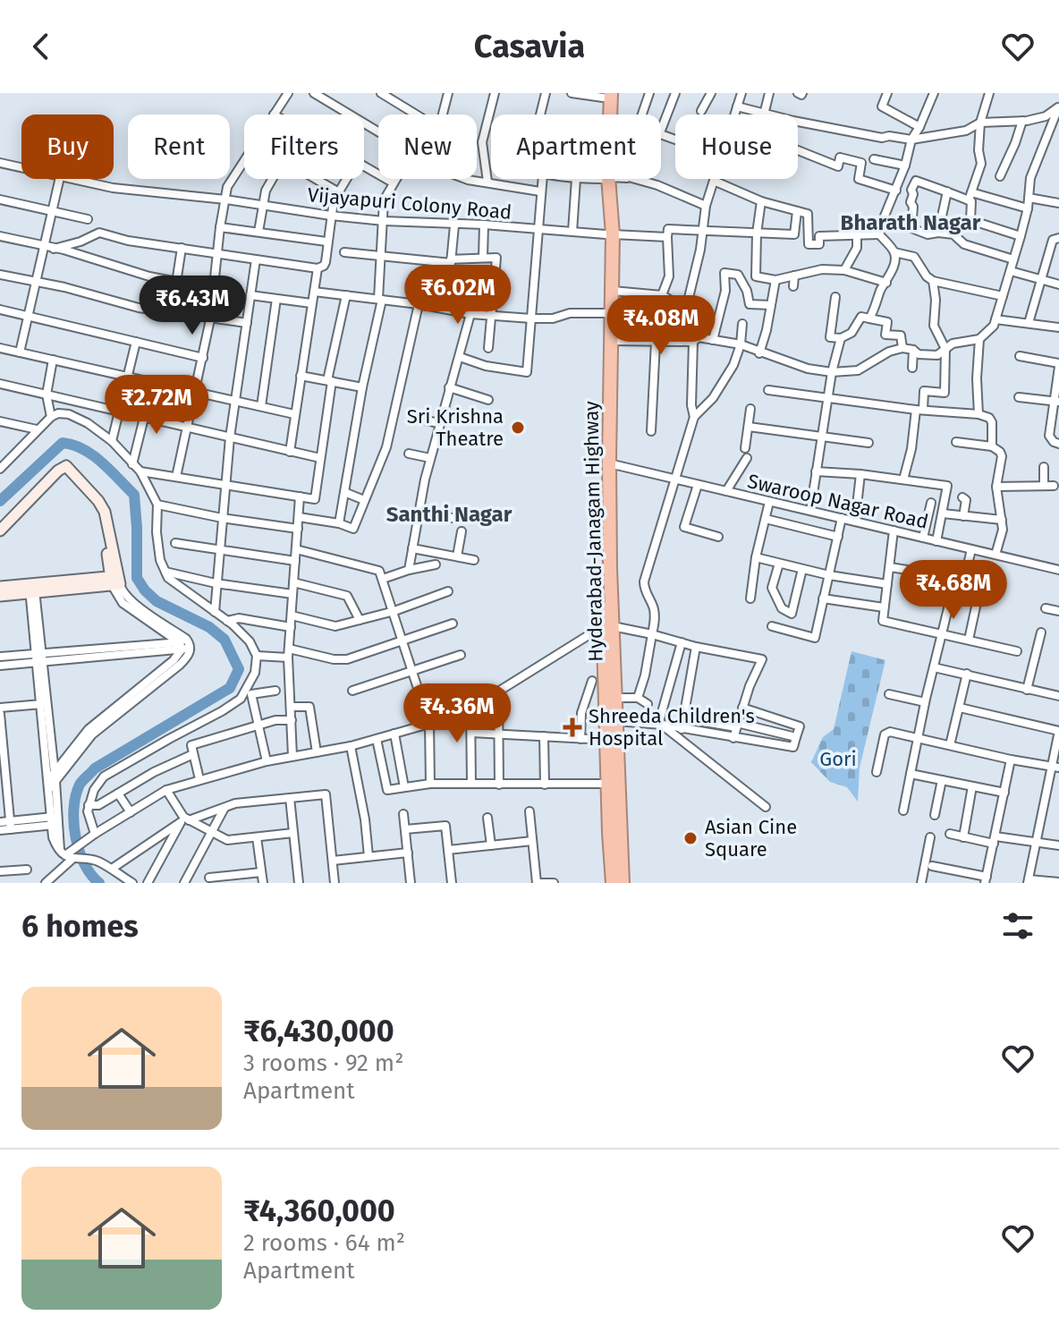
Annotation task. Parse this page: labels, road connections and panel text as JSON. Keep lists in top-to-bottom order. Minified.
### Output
{"streets":{"highway":["Hyderabad-Janagam Highway"],"street":["Vijayapuri Colony Road","Swaroop Nagar Road"]},"crossings":[["Vijayapuri Colony Road","Hyderabad-Janagam Highway"],["Swaroop Nagar Road","Hyderabad-Janagam Highway"]],"districts":["Bharath Nagar","Santhi Nagar"],"parks":["Gori"],"places":{"other":["Sri Krishna Theatre","Asian Cine Square"],"health":["Shreeda Children's Hospital"]},"page":{"header":"Casavia","chip":["Buy","Rent","Filters","New","Apartment","House"],"price":["₹6.02M","₹6.43M","₹4.08M","₹2.72M","₹4.68M","₹4.36M"],"heading":"6 homes","list":[{"name":"₹6,430,000","note":"3 rooms · 92 m² · Apartment"},{"name":"₹4,360,000","note":"2 rooms · 64 m² · Apartment"}]}}
